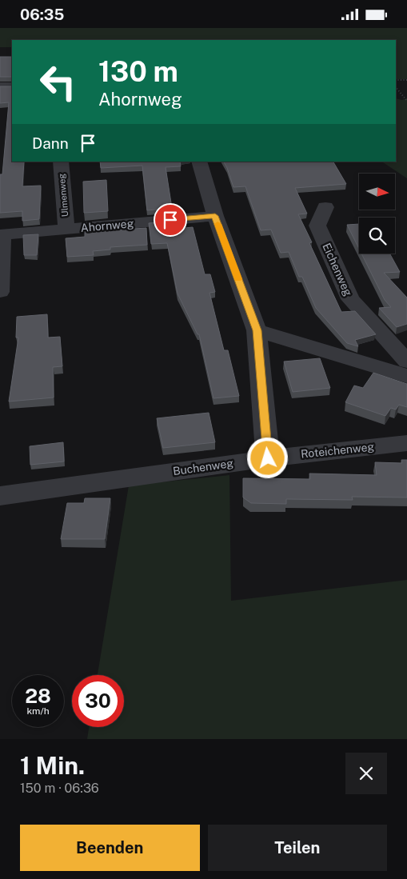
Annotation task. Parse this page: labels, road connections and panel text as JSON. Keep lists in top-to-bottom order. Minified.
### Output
{"streets":{"street":["Ulmenweg","Ahornweg","Eichenweg","Roteichenweg","Buchenweg"]},"crossings":[["Ulmenweg","Ahornweg"],["Roteichenweg","Buchenweg"]],"north":"right","page":{"status":"06:35","turn":["130 m","Ahornweg"],"then":"Dann","speed":"28 km/h","limit":"30","heading":["1 Min.","150 m · 06:36"],"buttons":["Beenden","Teilen"]}}
